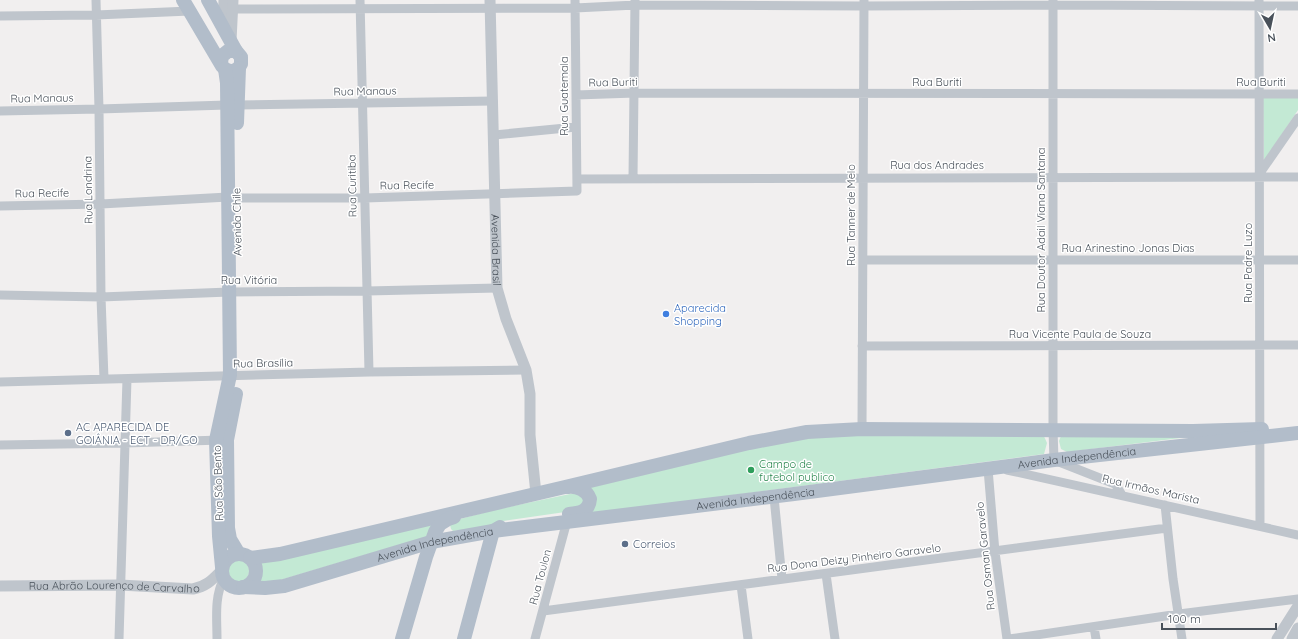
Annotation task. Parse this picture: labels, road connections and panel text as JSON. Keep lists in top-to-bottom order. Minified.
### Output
{"streets":{"main road":["Avenida Chile","Avenida Independência","Rua São Bento"],"street":["Rua Buriti","Rua Manaus","Rua Guatemala","Rua dos Andrades","Rua Recife","Rua Curitiba","Rua Londrina","Rua Tanner de Melo","Rua Doutor Adail Viana Santana","Rua Arinestino Jonas Dias","Avenida Brasil","Rua Padre Luzo","Rua Vitória","Rua Vicente Paula de Souza","Rua Brasília","Rua Irmãos Marista","Rua Osman Garavelo","Rua Dona Deizy Pinheiro Garavelo","Rua Toulon","Rua Abrão Lourenço de Carvalho"]},"crossings":[["Rua Buriti","Rua Guatemala"],["Rua Buriti","Rua Tanner de Melo"],["Rua Buriti","Rua Doutor Adail Viana Santana"],["Rua Buriti","Rua Padre Luzo"],["Rua Manaus","Rua Curitiba"],["Rua Manaus","Rua Londrina"],["Rua Manaus","Avenida Chile"],["Rua Manaus","Avenida Brasil"],["Rua Guatemala","Rua dos Andrades"],["Rua Guatemala","Rua Recife"],["Rua dos Andrades","Rua Tanner de Melo"],["Rua dos Andrades","Rua Doutor Adail Viana Santana"],["Rua dos Andrades","Rua Padre Luzo"],["Rua Recife","Rua Curitiba"],["Rua Recife","Rua Londrina"],["Rua Recife","Avenida Chile"],["Rua Recife","Avenida Brasil"],["Rua Curitiba","Rua Vitória"],["Rua Curitiba","Rua Brasília"],["Rua Londrina","Rua Vitória"],["Rua Londrina","Rua Brasília"],["Rua Tanner de Melo","Rua Arinestino Jonas Dias"],["Rua Tanner de Melo","Rua Vicente Paula de Souza"],["Rua Tanner de Melo","Avenida Independência"],["Avenida Chile","Rua Vitória"],["Avenida Chile","Rua Brasília"],["Avenida Chile","Rua São Bento"],["Rua Doutor Adail Viana Santana","Rua Arinestino Jonas Dias"],["Rua Doutor Adail Viana Santana","Rua Vicente Paula de Souza"],["Rua Doutor Adail Viana Santana","Avenida Independência"],["Rua Arinestino Jonas Dias","Rua Padre Luzo"],["Avenida Brasil","Rua Vitória"],["Avenida Brasil","Rua Brasília"],["Avenida Brasil","Avenida Independência"],["Rua Padre Luzo","Rua Vicente Paula de Souza"],["Rua Padre Luzo","Avenida Independência"],["Rua Padre Luzo","Rua Irmãos Marista"],["Rua Brasília","Rua São Bento"],["Avenida Independência","Rua São Bento"],["Avenida Independência","Rua Irmãos Marista"],["Avenida Independência","Rua Osman Garavelo"],["Avenida Independência","Rua Toulon"],["Avenida Independência","Rua Abrão Lourenço de Carvalho"],["Rua São Bento","Rua Abrão Lourenço de Carvalho"],["Rua Irmãos Marista","Rua Osman Garavelo"],["Rua Osman Garavelo","Rua Dona Deizy Pinheiro Garavelo"],["Rua Dona Deizy Pinheiro Garavelo","Rua Toulon"]],"places":["Aparecida Shopping","AC APARECIDA DE GOIÂNIA - ECT - DR/GO","Campo de futebol publico","Correios"],"scale_bar":"100 m","north":"bottom"}
